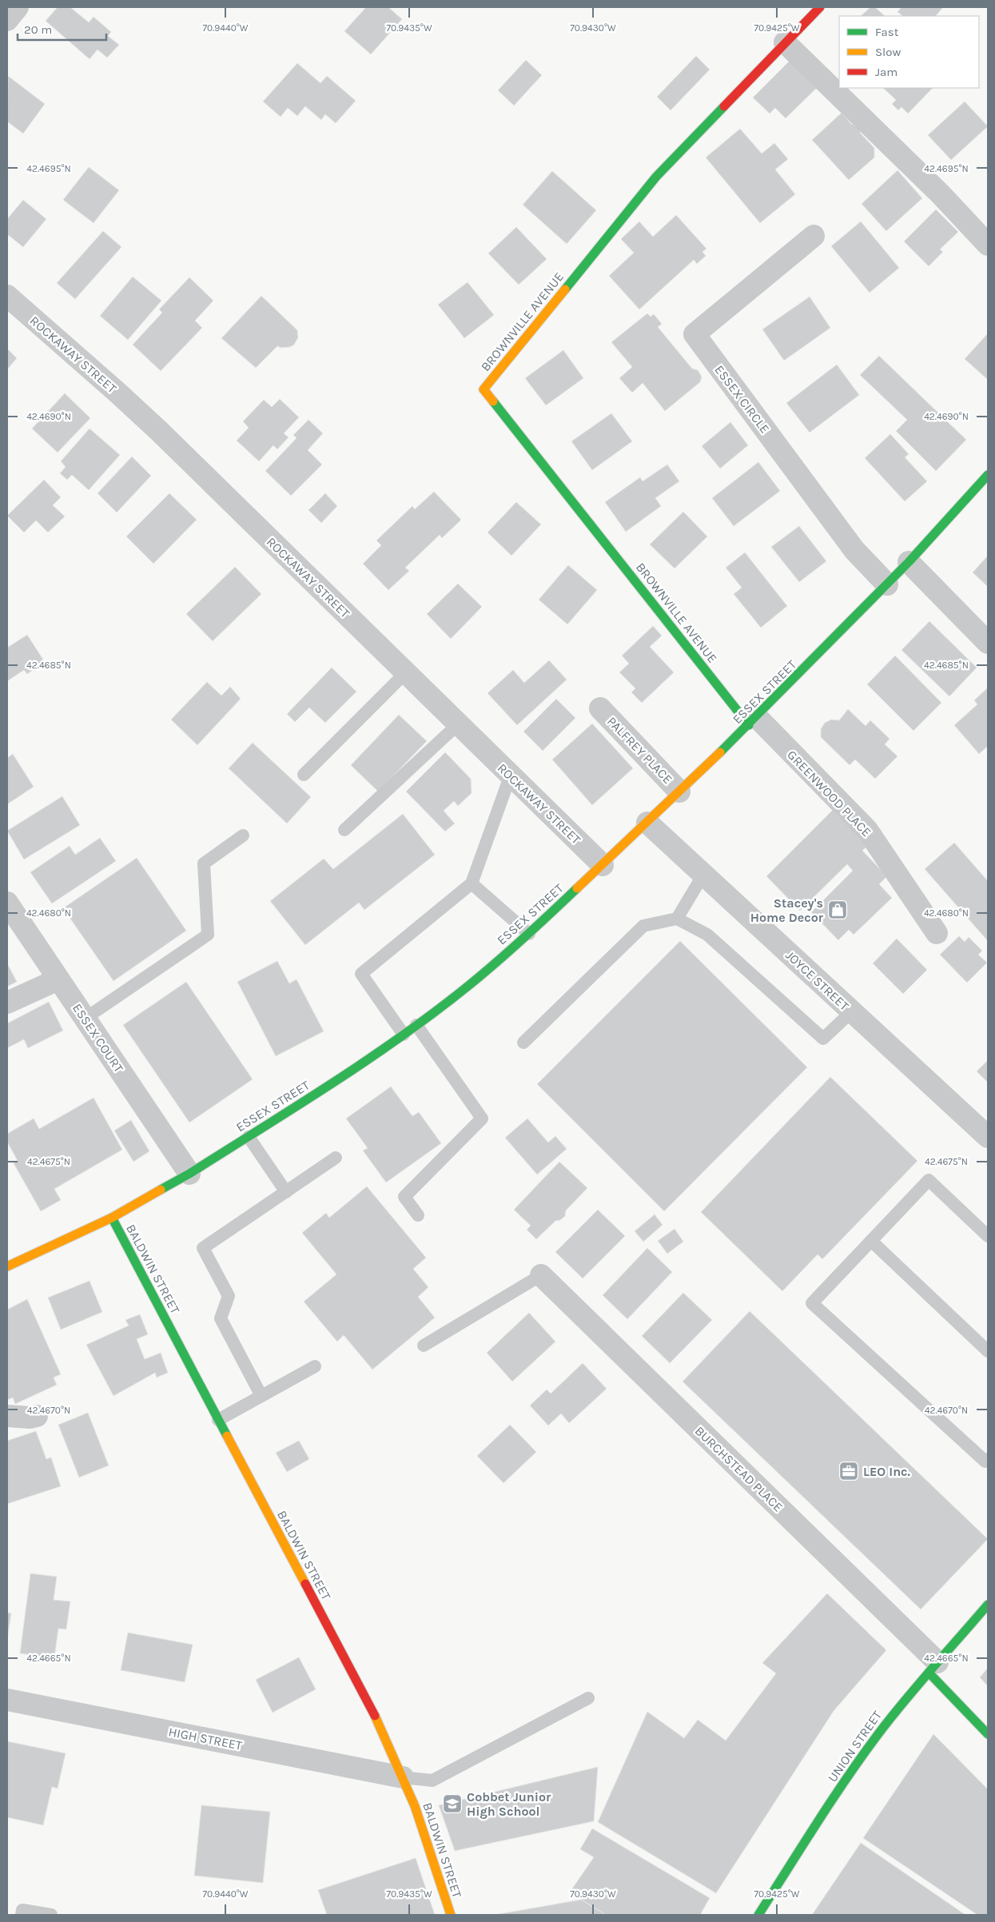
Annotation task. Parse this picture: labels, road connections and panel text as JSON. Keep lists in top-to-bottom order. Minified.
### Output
{"streets":{"main road":["BROWNVILLE AVENUE","ESSEX STREET","BALDWIN STREET","UNION STREET"],"street":["ROCKAWAY STREET","ESSEX CIRCLE","PALFREY PLACE","GREENWOOD PLACE","JOYCE STREET","ESSEX COURT","BURCHSTEAD PLACE","HIGH STREET"]},"crossings":[["BROWNVILLE AVENUE","ESSEX STREET"],["BROWNVILLE AVENUE","GREENWOOD PLACE"],["ROCKAWAY STREET","ESSEX STREET"],["ESSEX CIRCLE","ESSEX STREET"],["ESSEX STREET","PALFREY PLACE"],["ESSEX STREET","GREENWOOD PLACE"],["ESSEX STREET","JOYCE STREET"],["ESSEX STREET","ESSEX COURT"],["ESSEX STREET","BALDWIN STREET"],["BALDWIN STREET","HIGH STREET"],["BURCHSTEAD PLACE","UNION STREET"]],"places":{"shop":["Stacey's Home Decor"],"office":["LEO Inc."],"school or university":["Cobbet Junior High School"]},"legend":["Fast","Slow","Jam"],"scale_bar":"20 m","coordinates":["70.9440°W","70.9435°W","70.9430°W","70.9425°W","42.4695°N","42.4690°N","42.4685°N","42.4680°N","42.4675°N","42.4670°N","42.4665°N"]}
